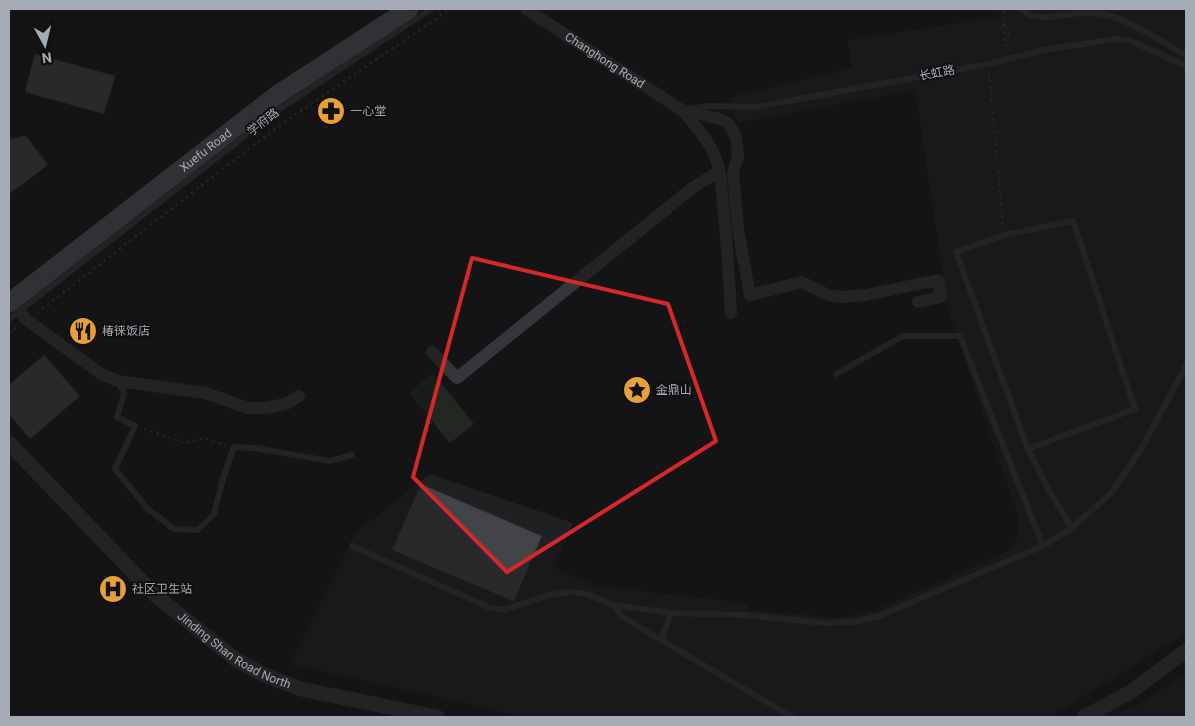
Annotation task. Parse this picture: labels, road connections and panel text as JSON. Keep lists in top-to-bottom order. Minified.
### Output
{"streets":{"main road":["Xuefu Road"],"street":["Changhong Road","Jinding Shan Road North"],"lane":["长虹路","学府路"]},"crossings":[["Changhong Road","长虹路"],["学府路","Xuefu Road"]],"places":{"pharmacy":["一心堂"],"restaurant":["椿徕饭店"],"place":["金鼎山"],"hospital":["社区卫生站"]},"north":"bottom"}
